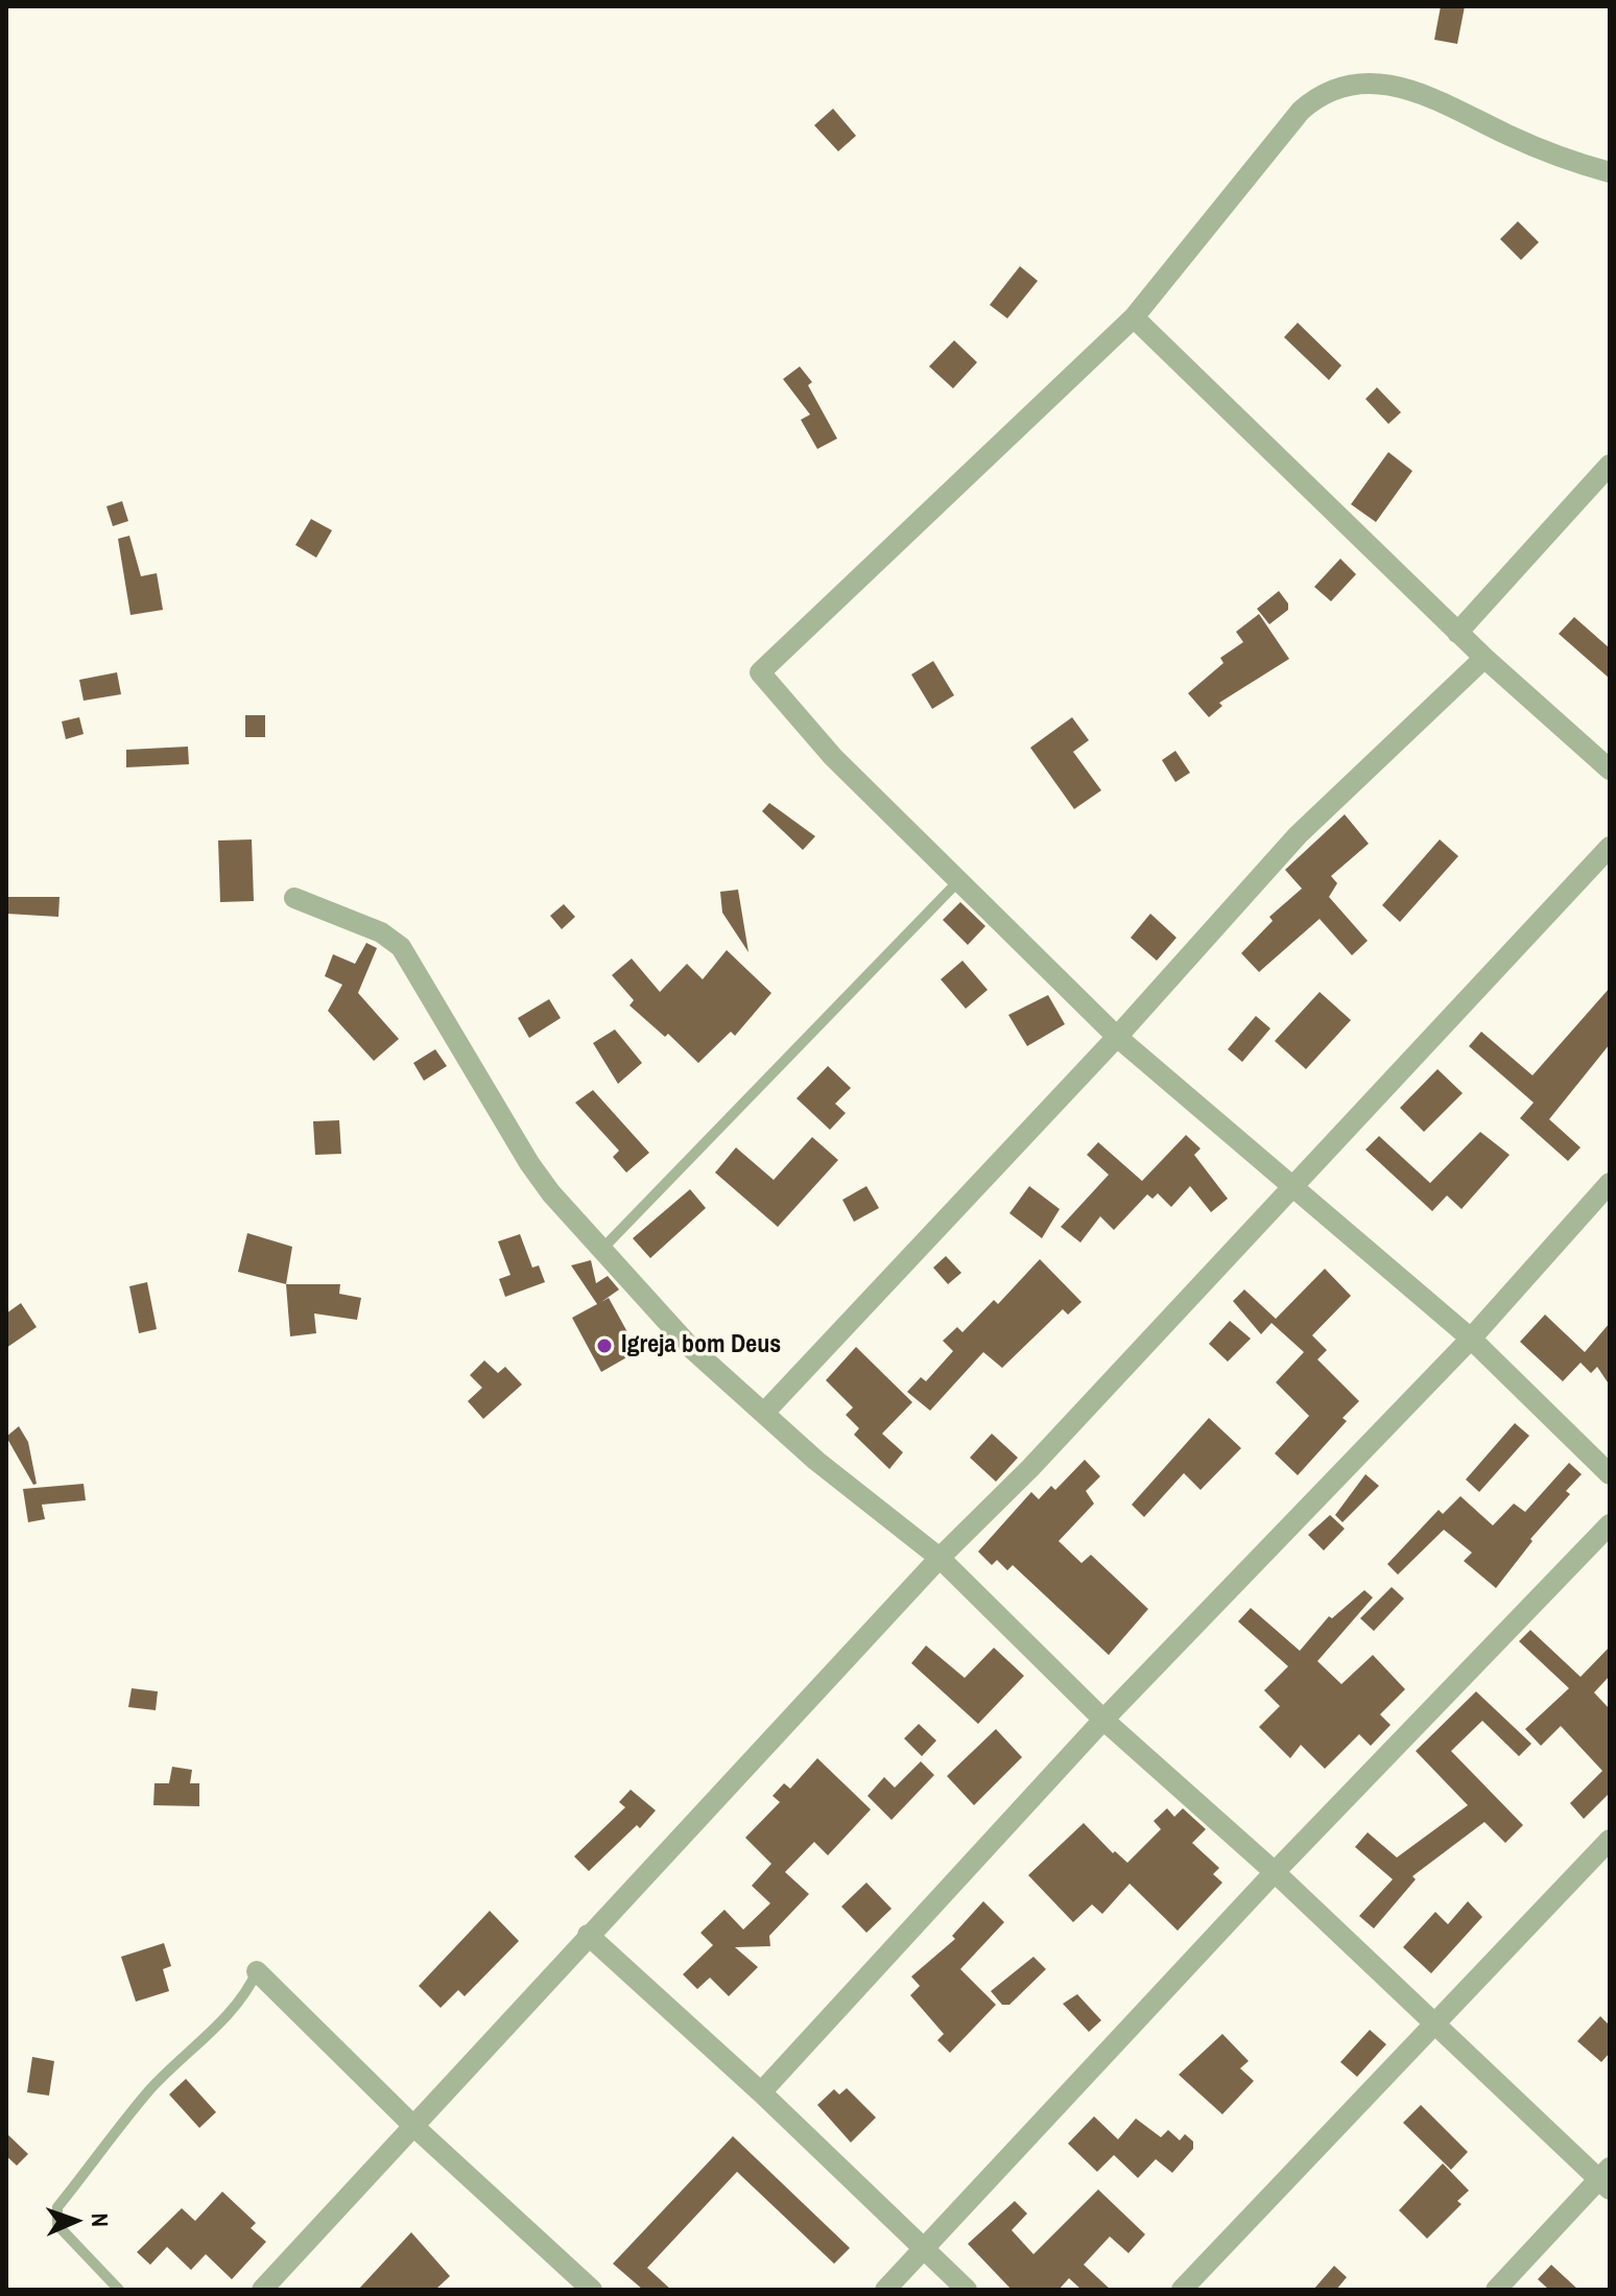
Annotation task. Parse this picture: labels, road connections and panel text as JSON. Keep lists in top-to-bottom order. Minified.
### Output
{"places":["Igreja bom Deus"],"north":"right"}
